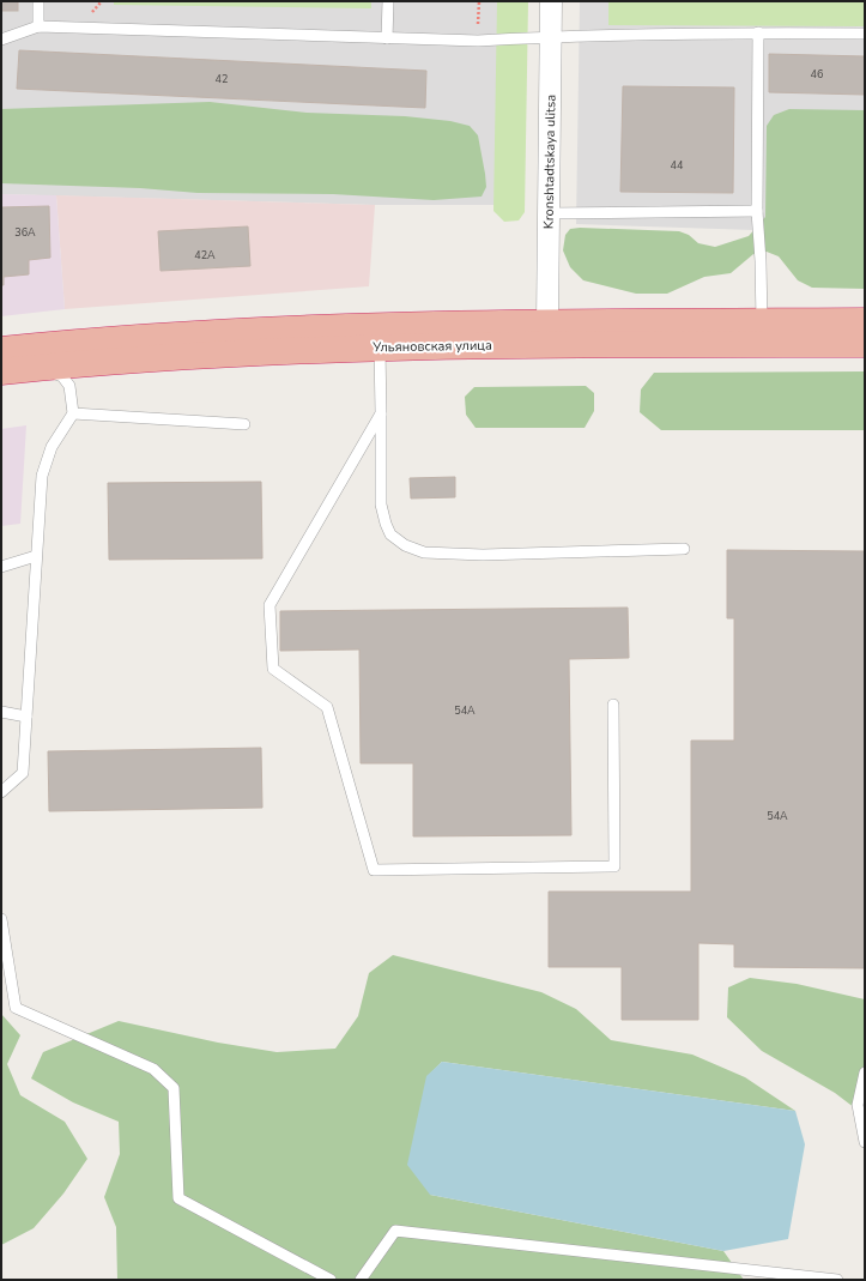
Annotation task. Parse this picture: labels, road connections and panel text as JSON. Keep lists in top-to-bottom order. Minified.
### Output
{"streets":{"highway":["Ульяновская улица"],"street":["Kronshtadtskaya ulitsa"]},"crossings":[["Kronshtadtskaya ulitsa","Ульяновская улица"]],"house_numbers":["46","42","44","36А","42А","54А","54А"]}
